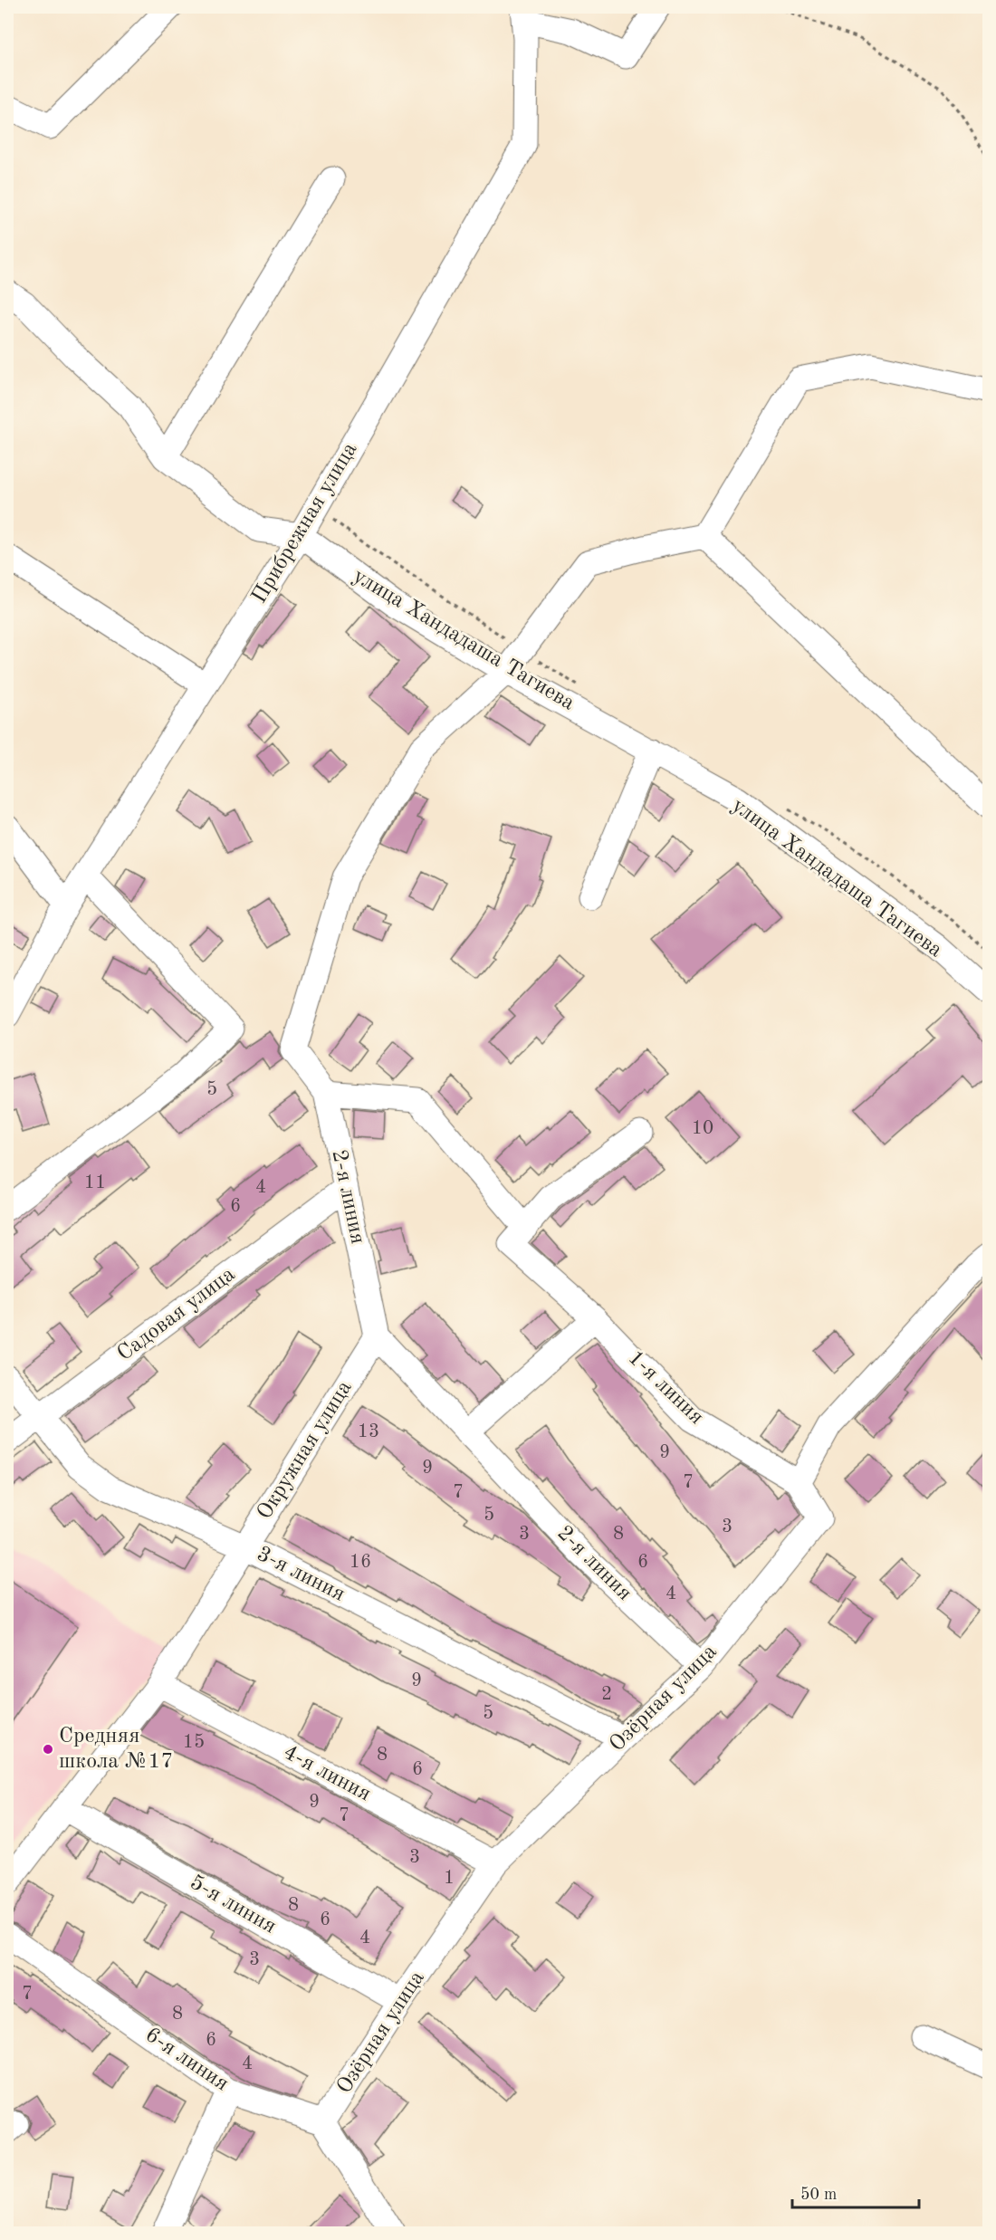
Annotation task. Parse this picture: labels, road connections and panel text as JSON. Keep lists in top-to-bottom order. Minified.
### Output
{"streets":{"street":["Прибрежная улица","улица Хандадаша Тагиева","2-я линия","Садовая улица","1-я линия","Окружная улица","3-я линия","Озёрная улица","4-я линия","5-я линия","6-я линия"]},"crossings":[["Прибрежная улица","улица Хандадаша Тагиева"],["улица Хандадаша Тагиева","2-я линия"],["2-я линия","Садовая улица"],["2-я линия","Окружная улица"],["2-я линия","Озёрная улица"],["Садовая улица","3-я линия"],["1-я линия","Озёрная улица"],["Окружная улица","3-я линия"],["Окружная улица","4-я линия"],["Окружная улица","5-я линия"],["3-я линия","Озёрная улица"],["Озёрная улица","4-я линия"],["Озёрная улица","5-я линия"],["Озёрная улица","6-я линия"]],"places":["Средняя школа №17"],"house_numbers":["5","10","11","4","6","13","9","9","7","7","5","3","3","8","16","6","4","9","2","5","15","8","6","9","7","3","1","8","6","4","3","7","8","6","4"],"scale_bar":"50 m"}
